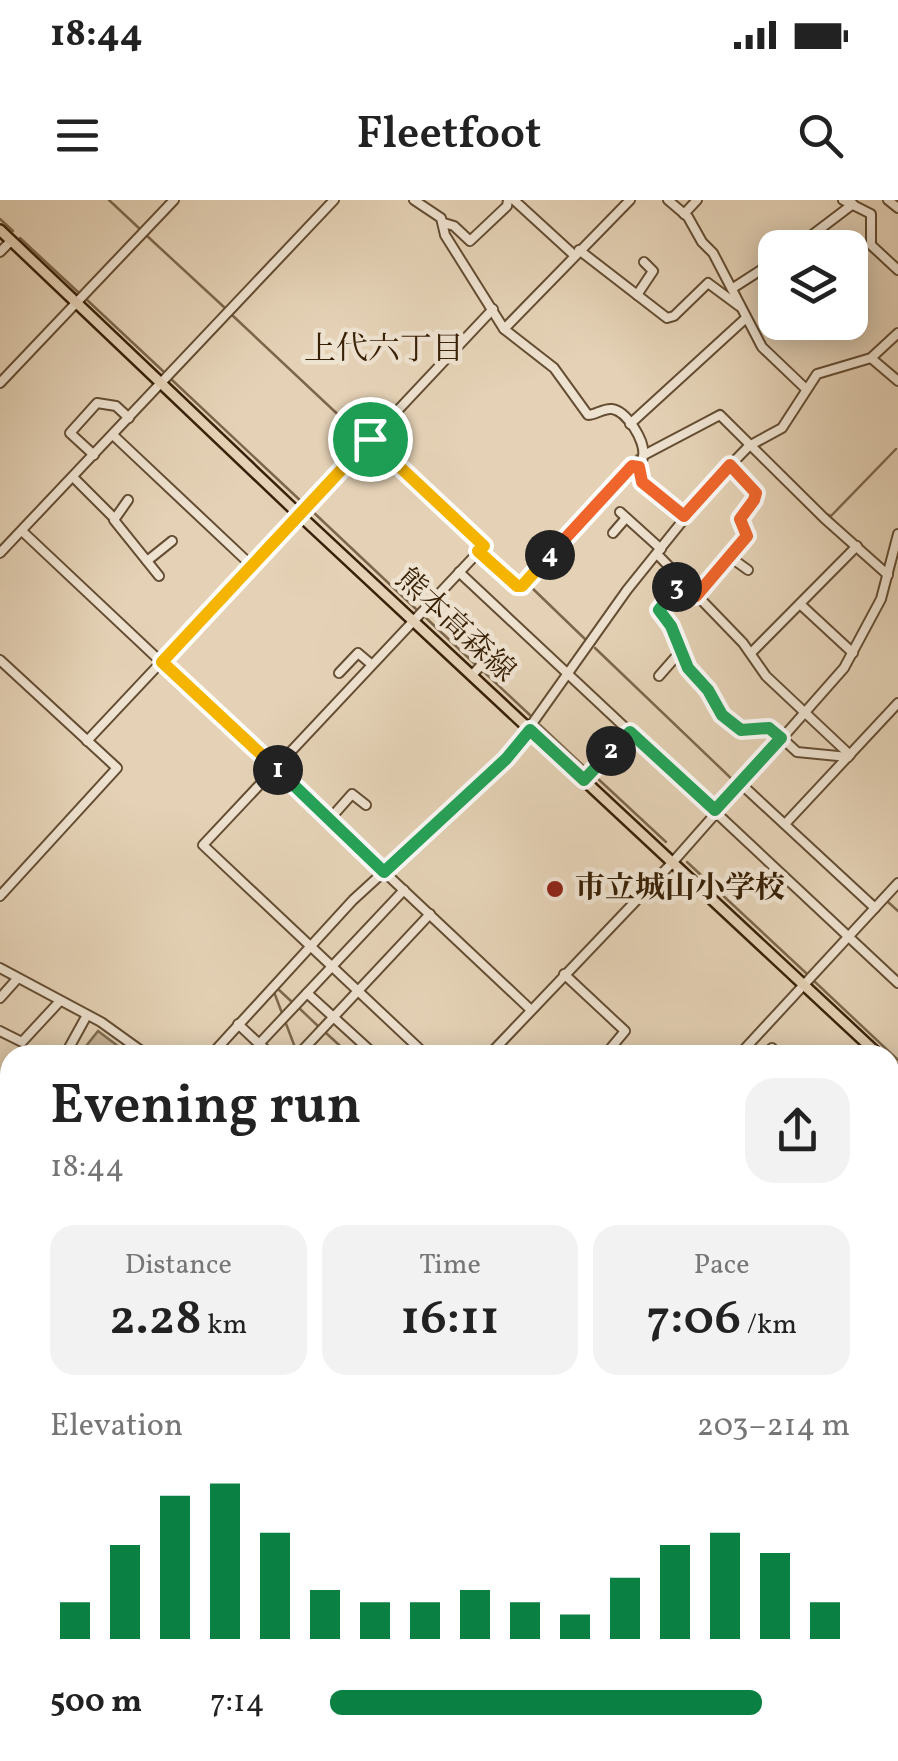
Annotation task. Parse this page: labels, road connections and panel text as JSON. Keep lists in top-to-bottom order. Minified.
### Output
{"streets":{"main road":["熊本高森線"]},"districts":["上代六丁目"],"places":["市立城山小学校"],"page":{"status":"18:44","header":"Fleetfoot","pins":["4","3","2","1"],"heading":["Evening run","18:44"],"stats":[["Distance","2.28 km"],["Time","16:11"],["Pace","7:06 /km"]],"chart":["Elevation","203–214 m"],"list":[{"name":"500 m","note":"7:14"}]}}
